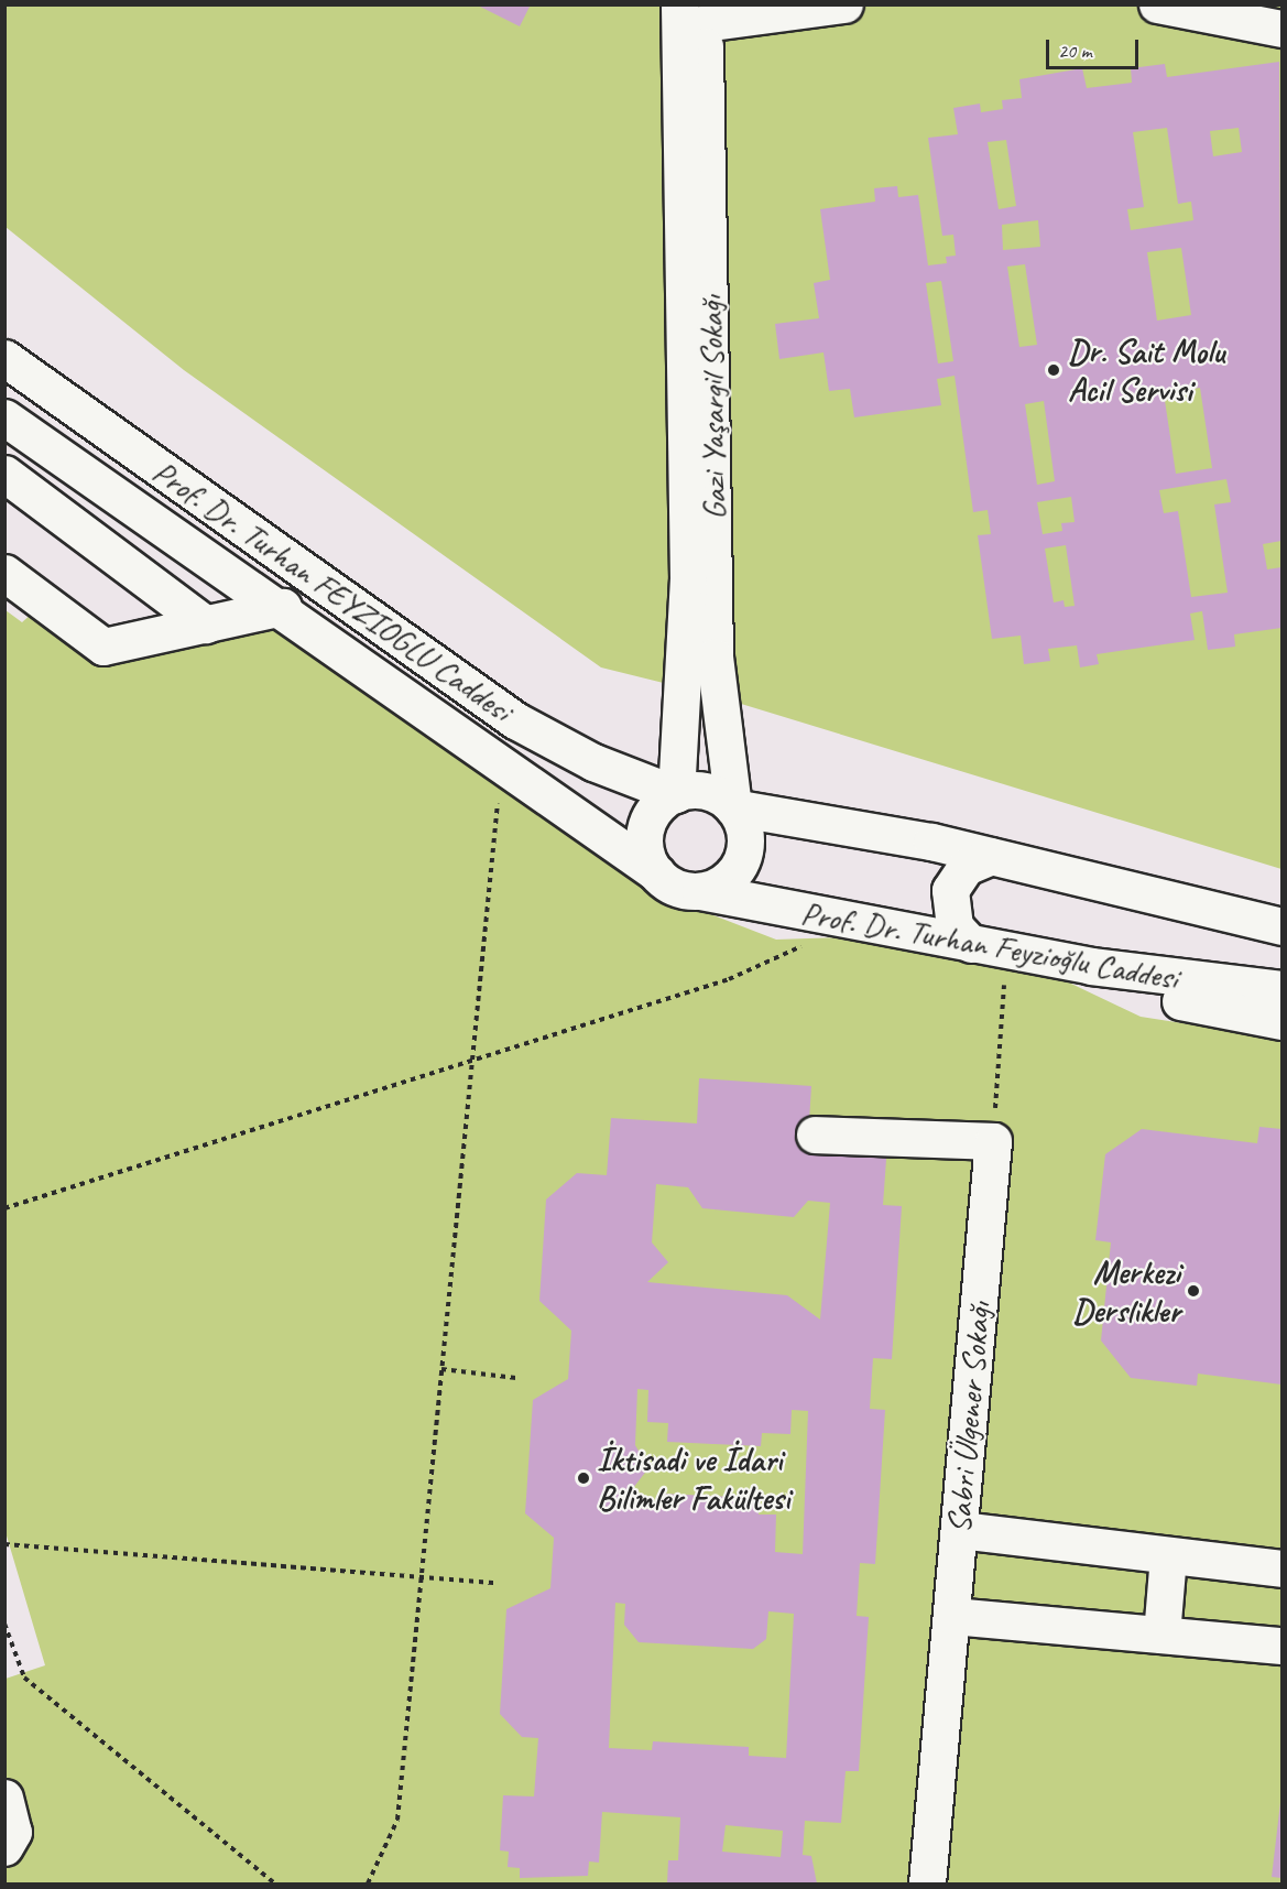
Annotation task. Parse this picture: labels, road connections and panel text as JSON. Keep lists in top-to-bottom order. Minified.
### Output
{"streets":{"street":["Gazi Yaşargil Sokağı","Prof. Dr. Turhan FEYZIOGLU Caddesi","Prof. Dr. Turhan Feyzioğlu Caddesi","Sabri Ülgener Sokağı"]},"crossings":[["Gazi Yaşargil Sokağı","Prof. Dr. Turhan FEYZIOGLU Caddesi"],["Gazi Yaşargil Sokağı","Prof. Dr. Turhan Feyzioğlu Caddesi"],["Prof. Dr. Turhan FEYZIOGLU Caddesi","Prof. Dr. Turhan Feyzioğlu Caddesi"]],"places":["Dr. Sait Molu Acil Servisi","Merkezi Derslikler","İktisadi ve İdari Bilimler Fakültesi"],"scale_bar":"20 m"}
